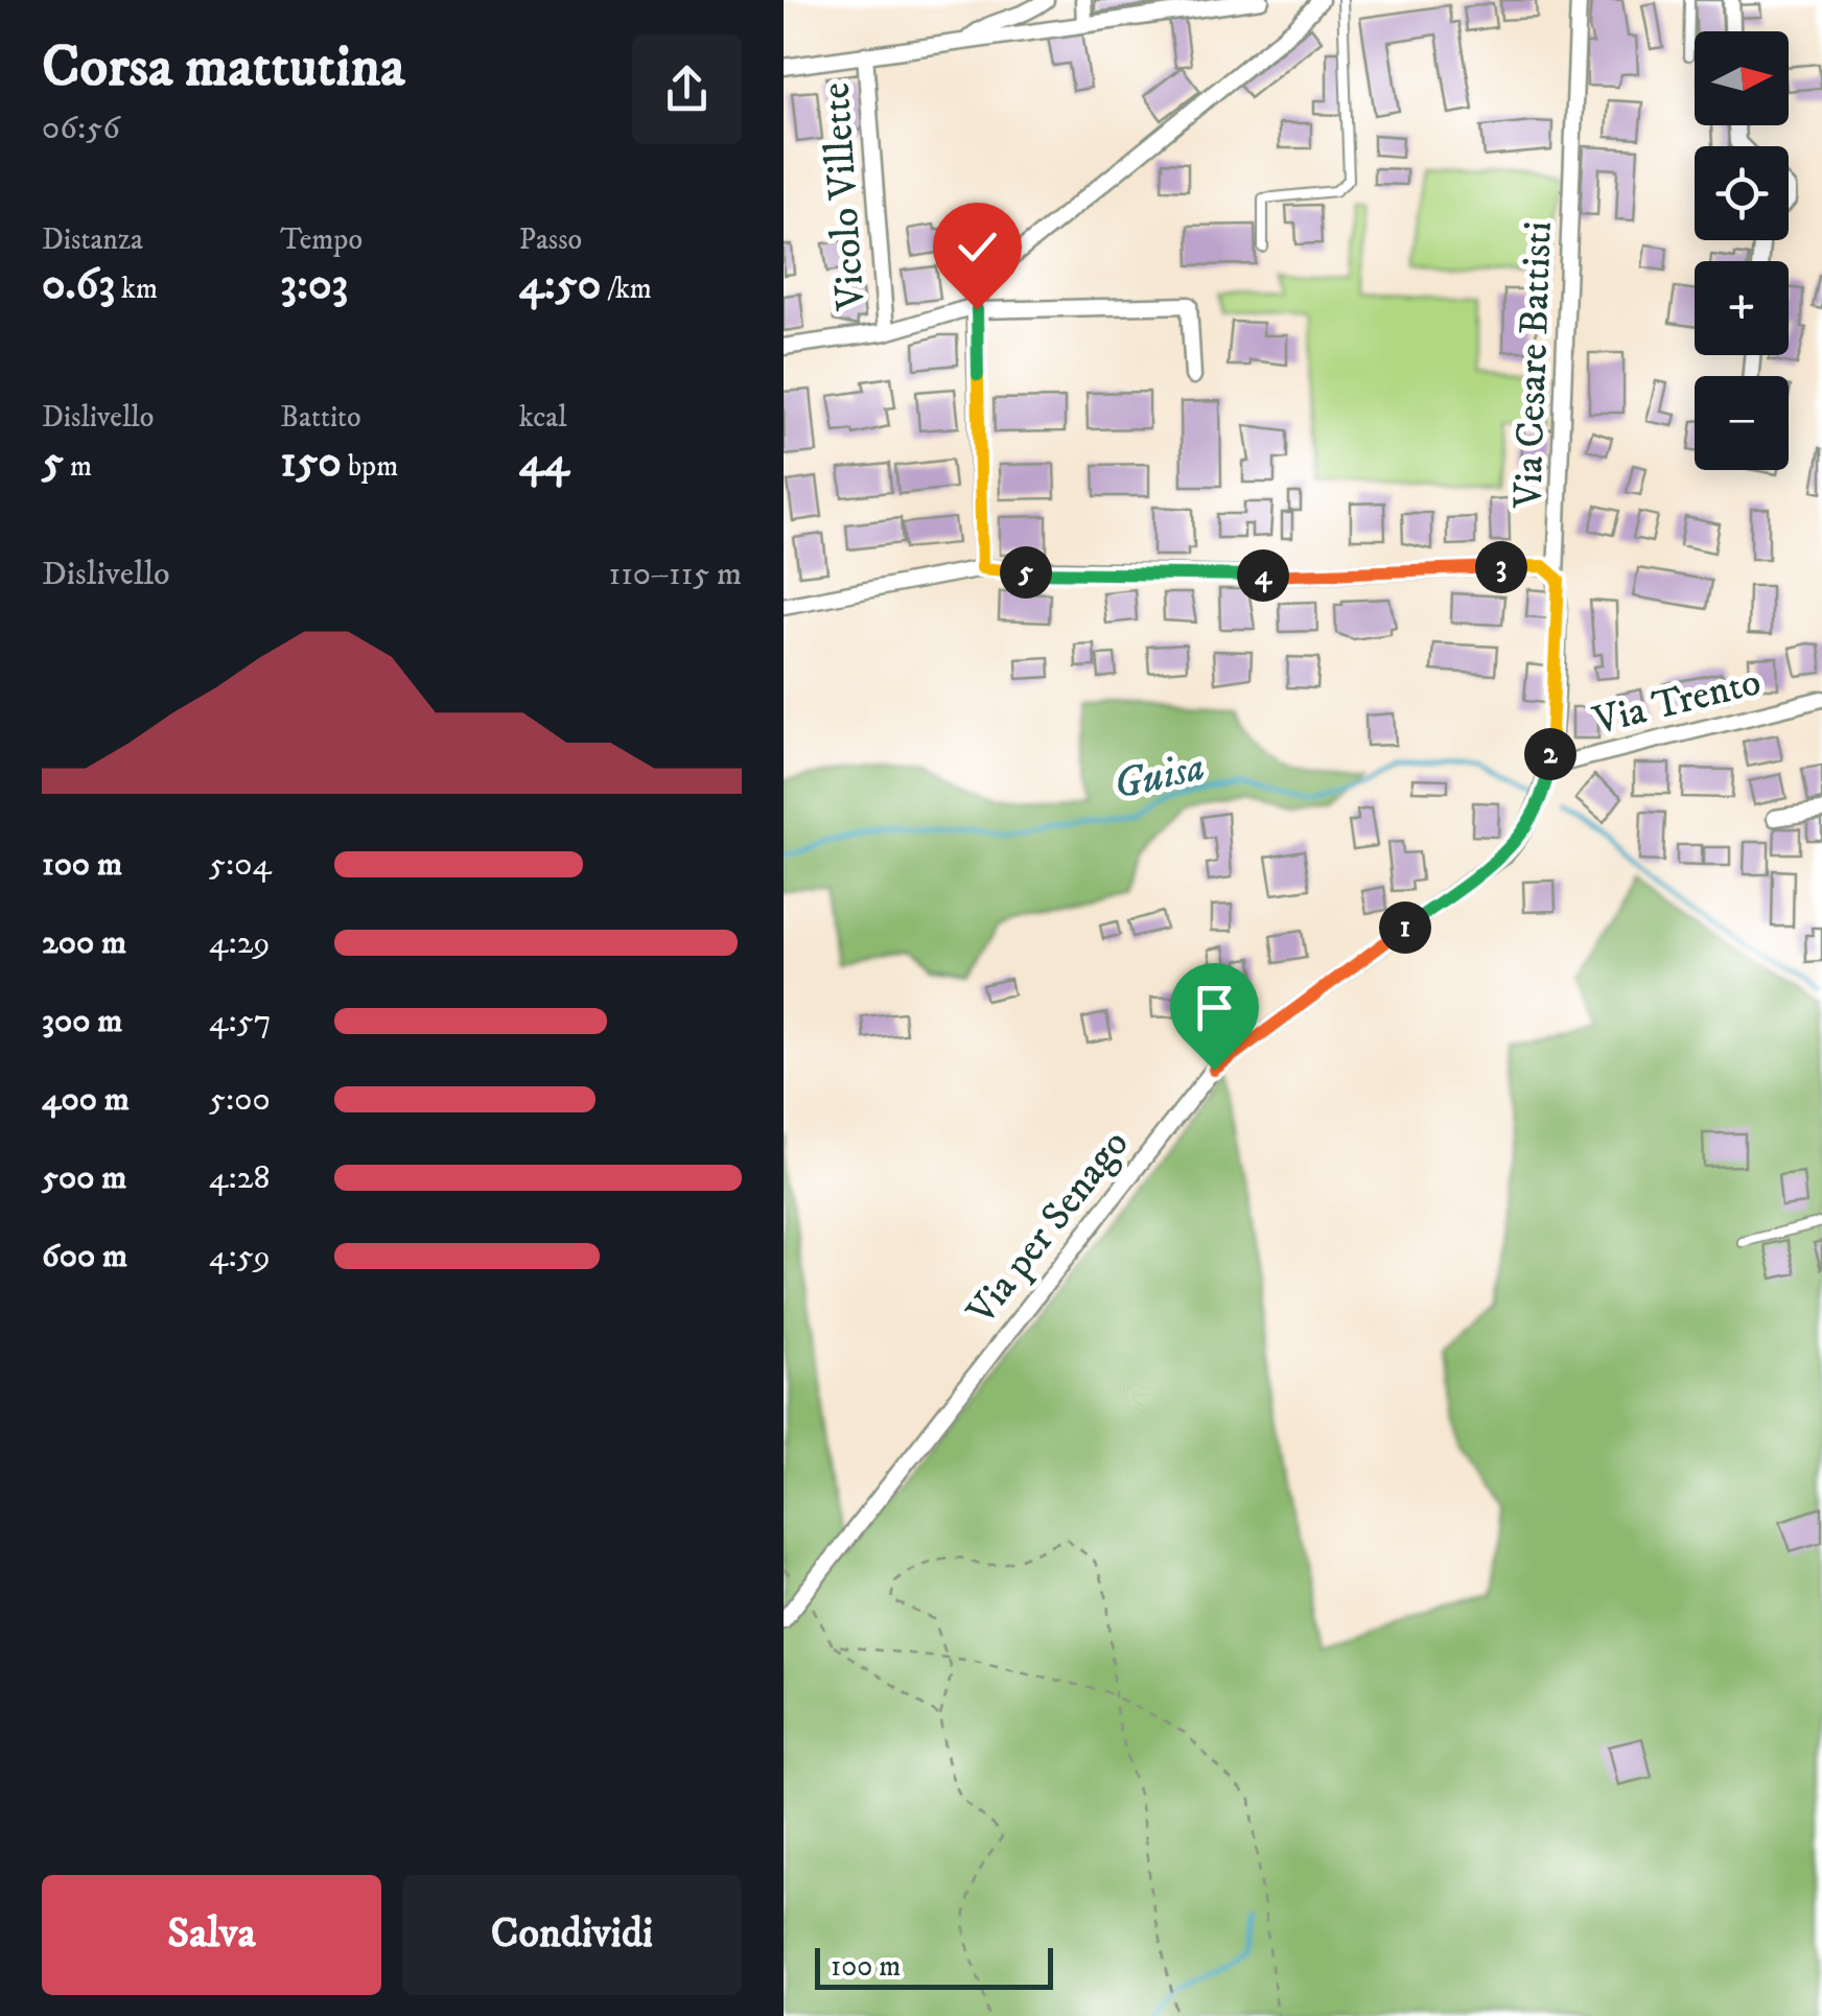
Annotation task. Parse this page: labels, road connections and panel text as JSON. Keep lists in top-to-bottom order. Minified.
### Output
{"streets":{"street":["Vicolo Villette","Via Cesare Battisti","Via Trento","Via per Senago"]},"crossings":[["Via Cesare Battisti","Via Trento"],["Via Cesare Battisti","Via per Senago"]],"water":["Guisa"],"scale_bar":"100 m","north":"right","page":{"heading":["Corsa mattutina","06:56"],"map_buttons":["+","−"],"stats":[["Distanza","0.63 km"],["Tempo","3:03"],["Passo","4:50 /km"],["Dislivello","5 m"],["Battito","150 bpm"],["kcal","44"]],"chart":["Dislivello","110–115 m"],"pins":["3","5","4","2","1"],"list":[{"name":"100 m","note":"5:04"},{"name":"200 m","note":"4:29"},{"name":"300 m","note":"4:57"},{"name":"400 m","note":"5:00"},{"name":"500 m","note":"4:28"},{"name":"600 m","note":"4:59"}],"buttons":["Salva","Condividi"],"scale":"100 m"}}
